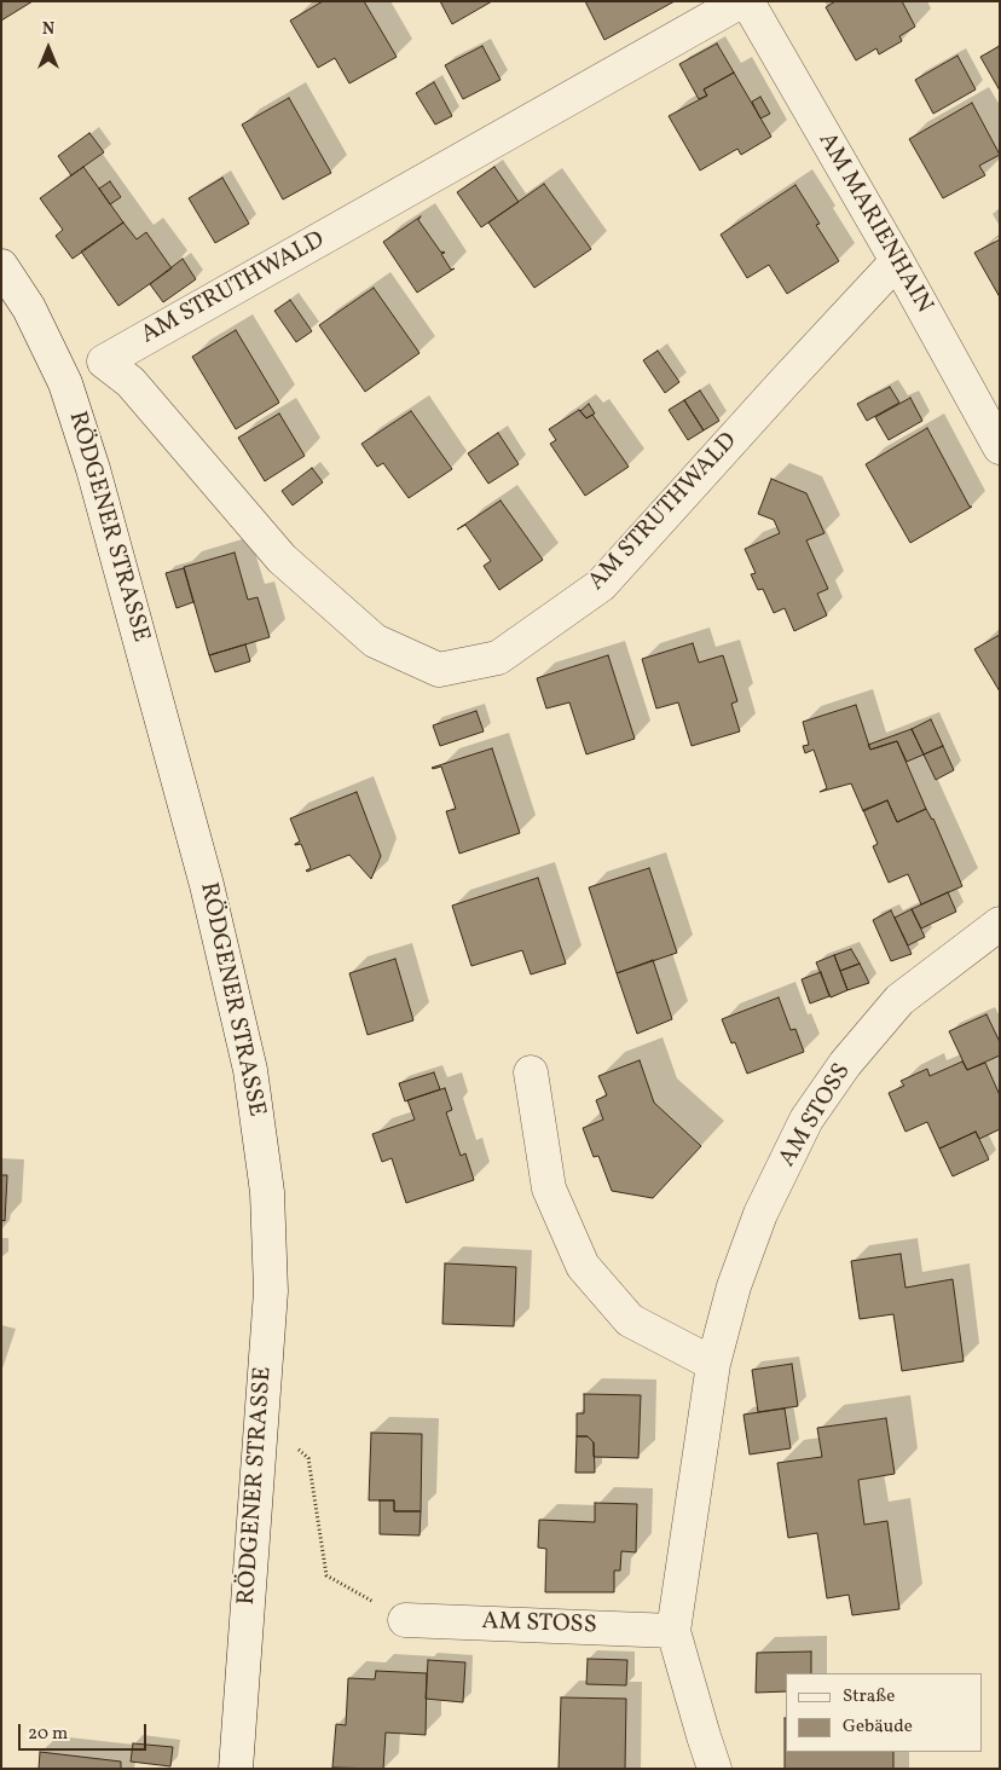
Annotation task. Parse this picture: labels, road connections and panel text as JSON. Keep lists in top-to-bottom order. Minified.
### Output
{"streets":{"street":["AM MARIENHAIN","AM STRUTHWALD","RÖDGENER STRASSE","AM STOSS"]},"crossings":[["AM MARIENHAIN","AM STRUTHWALD"],["AM STRUTHWALD","RÖDGENER STRASSE"]],"legend":["Straße","Gebäude"],"scale_bar":"20 m","north":"top"}
